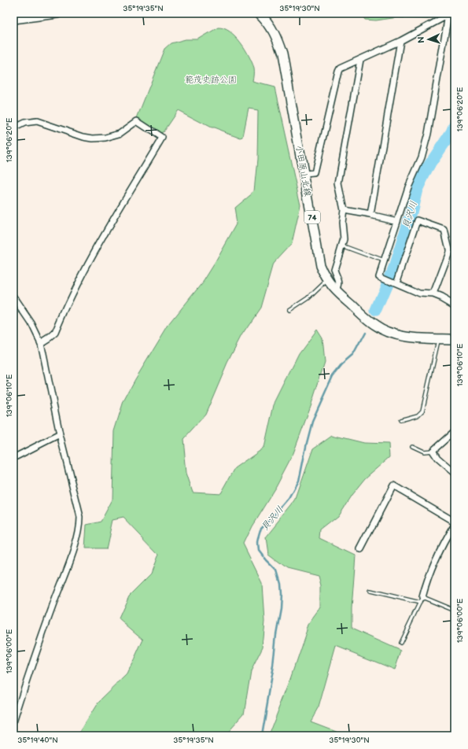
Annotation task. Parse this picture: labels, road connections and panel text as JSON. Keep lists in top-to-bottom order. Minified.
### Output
{"streets":{"main road":["小田原山北線","74"]},"water":["貝沢川"],"parks":["範茂史跡公園"],"north":"left","coordinates":["35°19'35\"N","35°19'30\"N","139°06'20\"E","139°06'10\"E","139°06'00\"E","35°19'40\"N"]}
